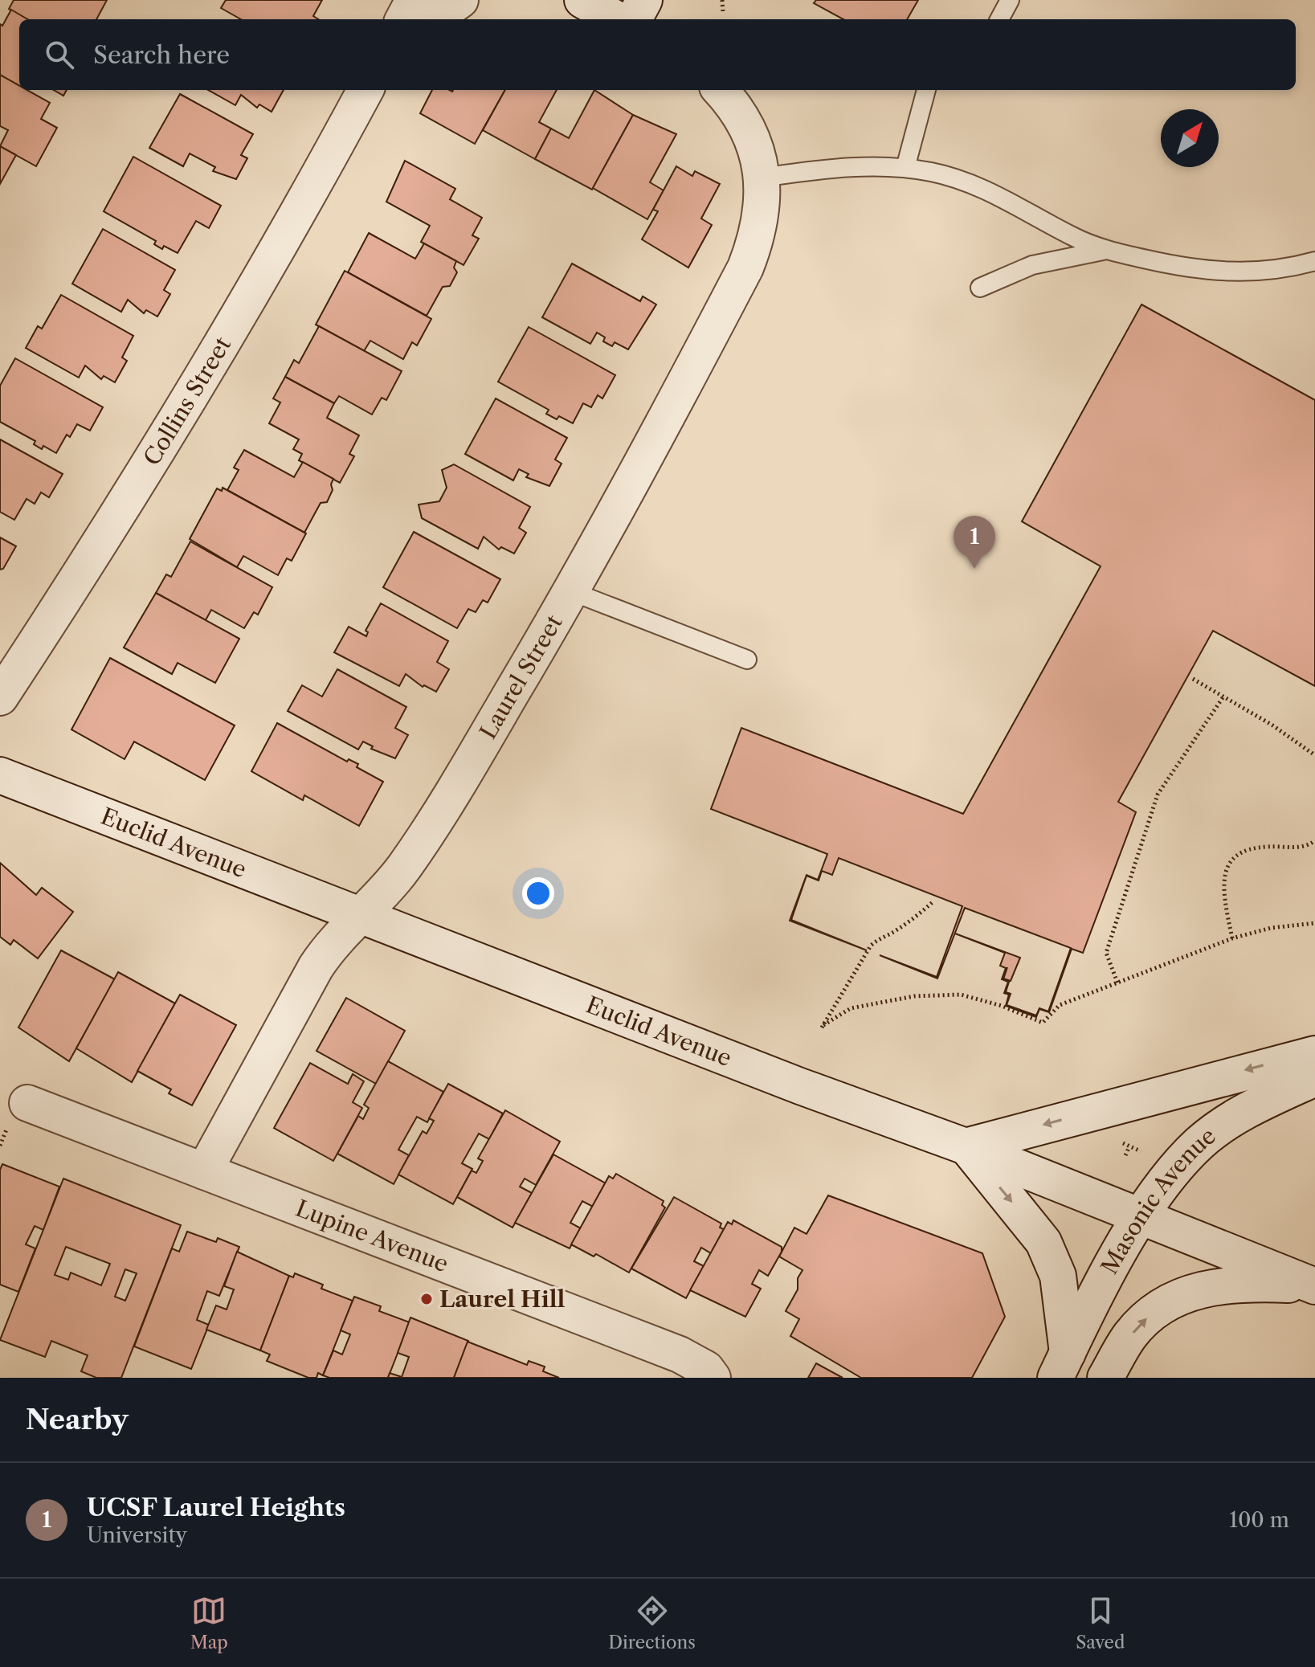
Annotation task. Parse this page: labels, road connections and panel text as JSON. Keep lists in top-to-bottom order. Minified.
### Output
{"streets":{"street":["Collins Street","Laurel Street","Euclid Avenue","Masonic Avenue","Lupine Avenue"]},"crossings":[["Laurel Street","Euclid Avenue"],["Laurel Street","Lupine Avenue"],["Euclid Avenue","Masonic Avenue"]],"places":["Laurel Hill"],"north":"top right","page":{"search":"Search here","pins":"1","heading":"Nearby","list":[{"mark":"1","name":"UCSF Laurel Heights","note":"University","value":"100 m"}],"nav":["Map","Directions","Saved"]}}
